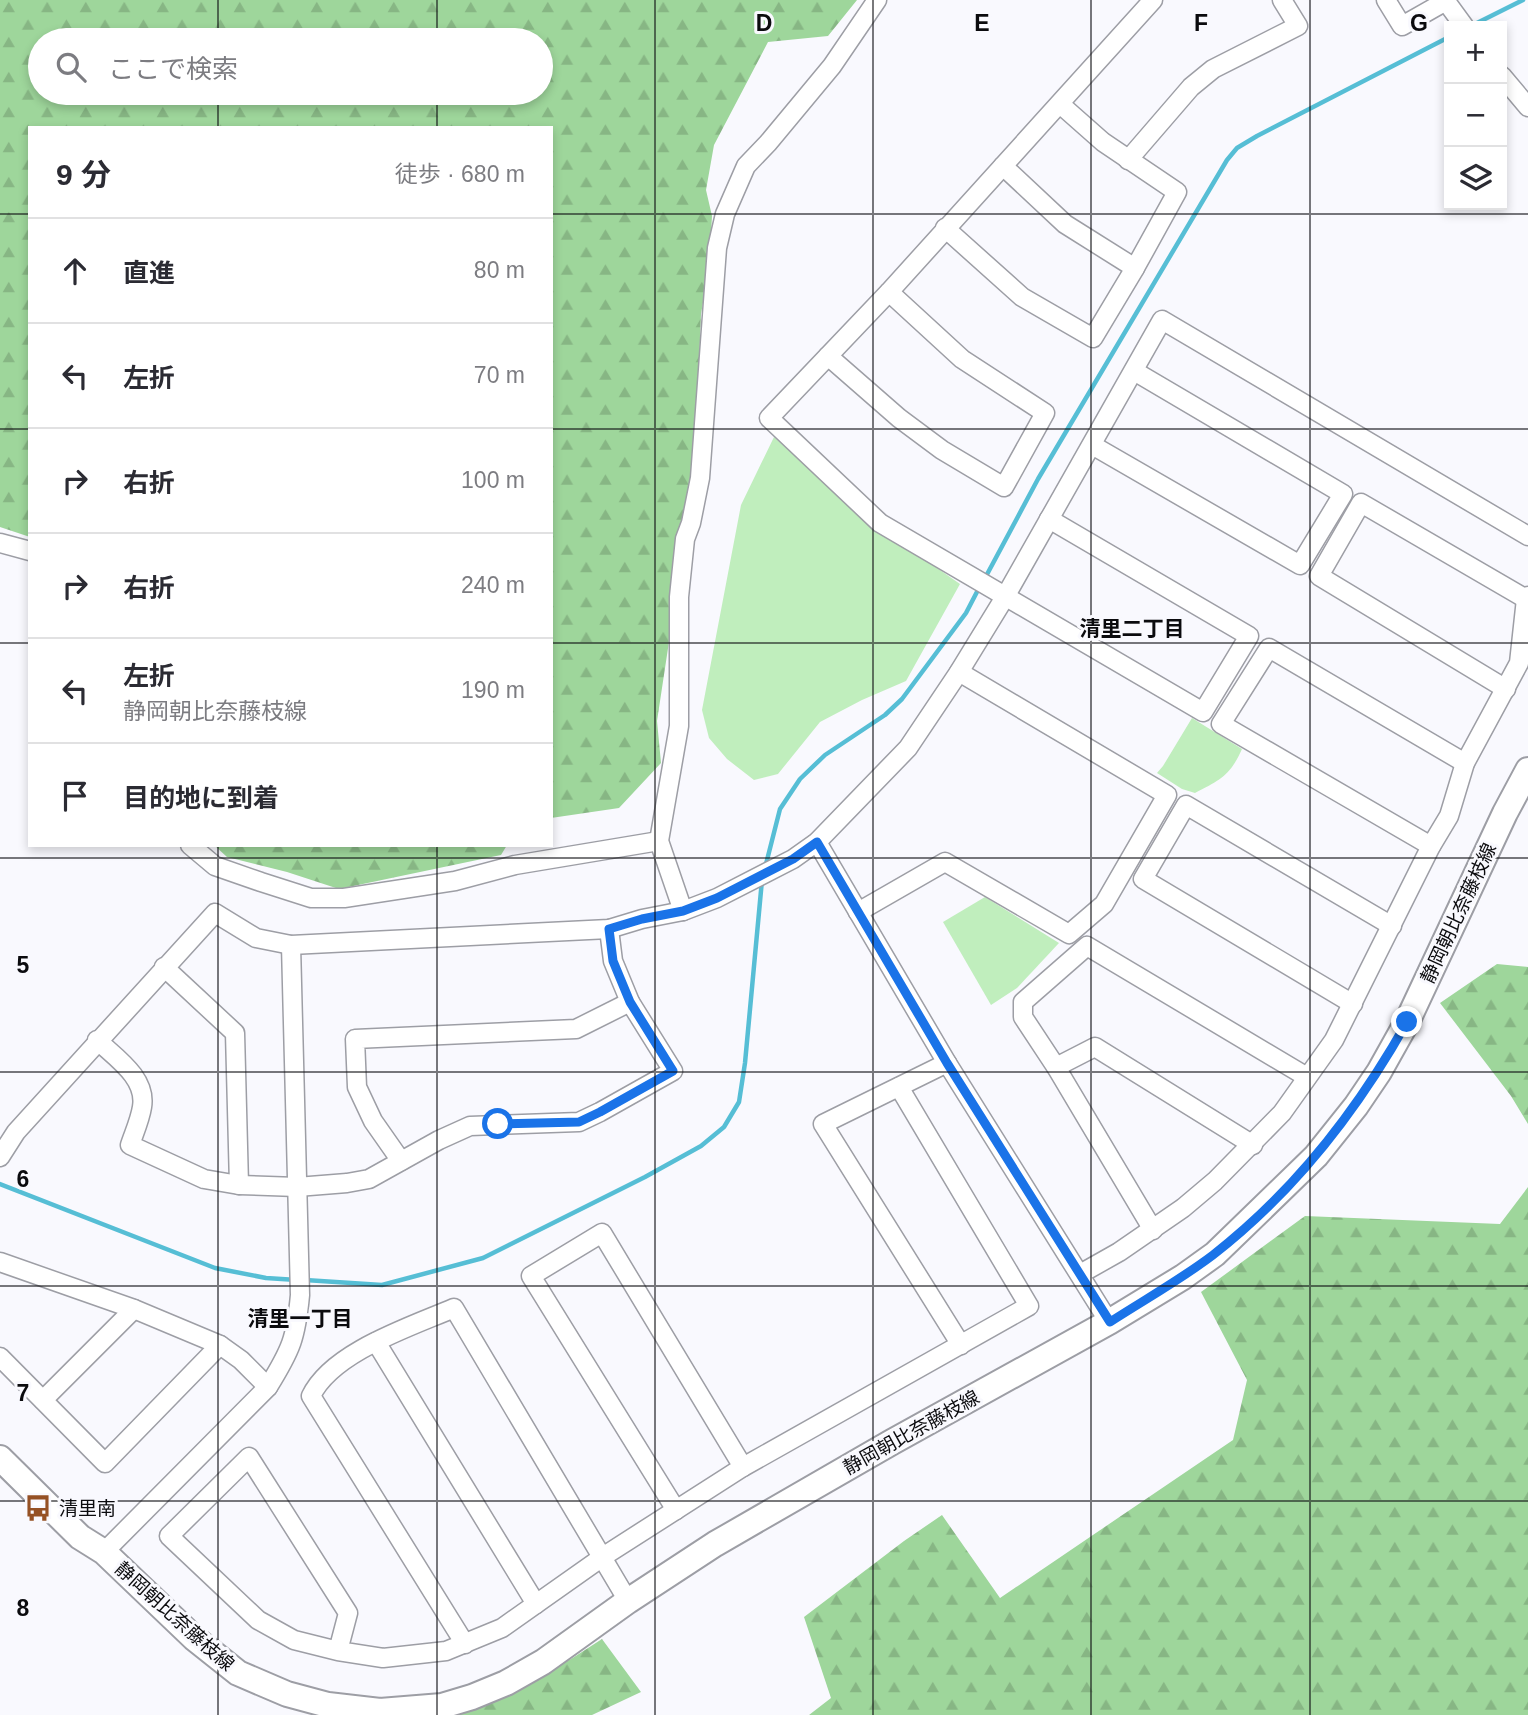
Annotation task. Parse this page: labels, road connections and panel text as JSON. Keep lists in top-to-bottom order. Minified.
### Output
{"streets":{"main road":["静岡朝比奈藤枝線"]},"districts":["清里二丁目","清里一丁目"],"places":{"bus stop":["清里南"]},"page":{"map_buttons":["+","−"],"search":"ここで検索","heading":["9 分","徒歩 · 680 m"],"list":[["直進","80 m"],["左折","70 m"],["右折","100 m"],["右折","240 m"],["左折","静岡朝比奈藤枝線","190 m"],"目的地に到着"]},"grid":{"columns":["D","E","F","G"],"rows":["5","6","7","8"]}}
